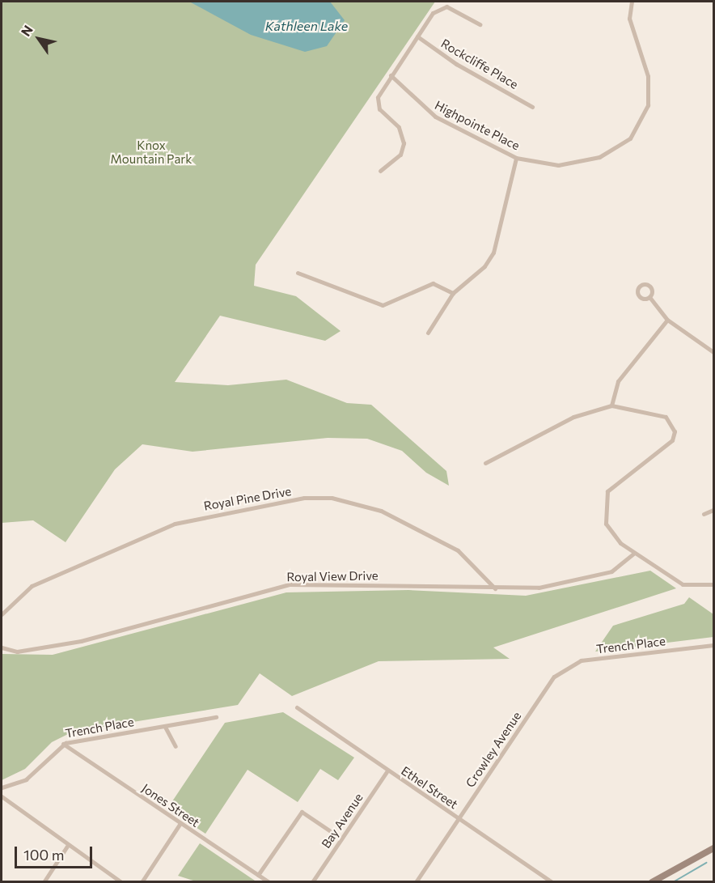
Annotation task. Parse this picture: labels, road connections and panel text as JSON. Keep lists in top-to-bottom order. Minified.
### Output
{"streets":{"street":["Rockcliffe Place","Highpointe Place","Royal Pine Drive","Royal View Drive","Trench Place","Crowley Avenue","Ethel Street","Jones Street","Bay Avenue"]},"crossings":[["Royal Pine Drive","Royal View Drive"],["Trench Place","Crowley Avenue"],["Trench Place","Jones Street"],["Crowley Avenue","Ethel Street"],["Ethel Street","Bay Avenue"]],"water":["Kathleen Lake"],"parks":["Knox Mountain Park"],"scale_bar":"100 m","north":"top left"}
